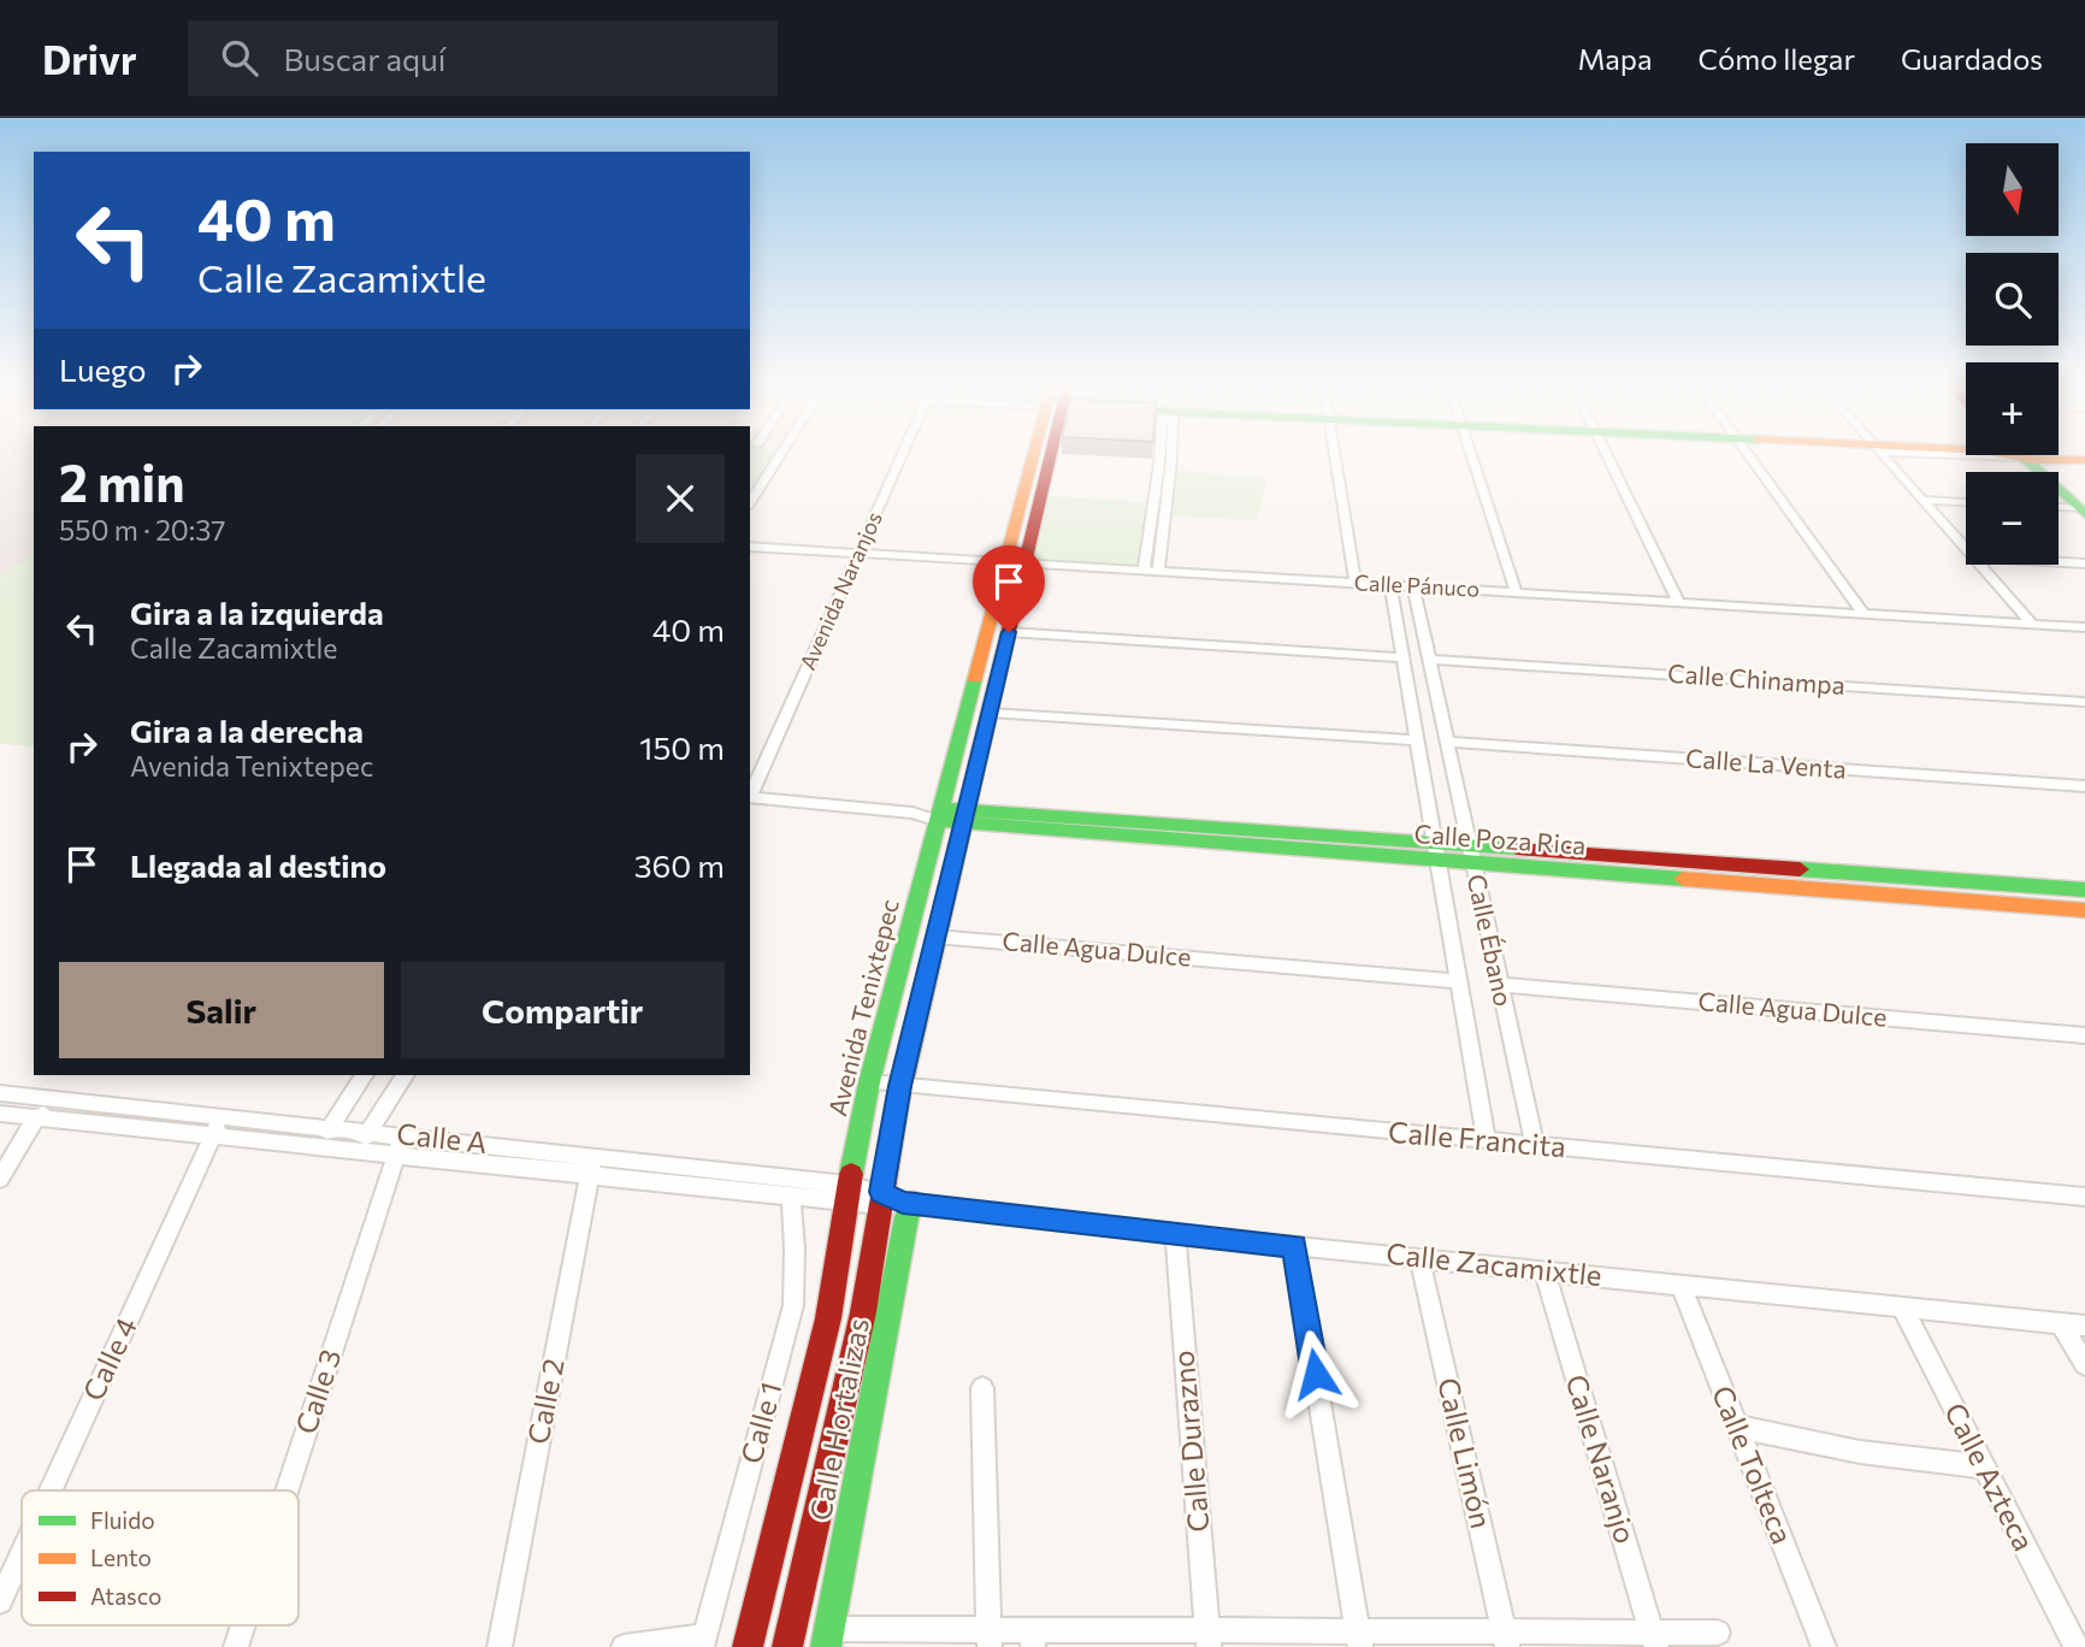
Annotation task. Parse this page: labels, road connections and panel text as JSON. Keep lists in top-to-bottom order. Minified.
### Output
{"streets":{"street":["Calle Pánuco","Avenida Naranjos","Calle Chinampa","Calle La Venta","Calle Poza Rica","Calle Ébano","Calle Agua Dulce","Avenida Tenixtepec","Calle A","Calle Francita","Calle Zacamixtle","Calle 4","Calle 3","Calle 2","Calle Hortalizas","Calle 1","Calle Durazno","Calle Limón","Calle Naranjo","Calle Tolteca","Calle Azteca"]},"crossings":[["Calle Pánuco","Avenida Naranjos"],["Calle Pánuco","Calle Ébano"],["Calle Pánuco","Avenida Tenixtepec"],["Calle Chinampa","Calle Ébano"],["Calle La Venta","Calle Ébano"],["Calle Poza Rica","Calle Ébano"],["Calle Poza Rica","Avenida Tenixtepec"],["Calle Ébano","Calle Agua Dulce"],["Calle Ébano","Calle Francita"],["Calle Agua Dulce","Avenida Tenixtepec"],["Avenida Tenixtepec","Calle A"],["Avenida Tenixtepec","Calle Francita"],["Avenida Tenixtepec","Calle Zacamixtle"],["Calle A","Calle Zacamixtle"],["Calle A","Calle 4"],["Calle A","Calle 3"],["Calle A","Calle 2"],["Calle A","Calle 1"],["Calle Zacamixtle","Calle Hortalizas"],["Calle Zacamixtle","Calle Durazno"],["Calle Zacamixtle","Calle Limón"],["Calle Zacamixtle","Calle Naranjo"],["Calle Zacamixtle","Calle Tolteca"],["Calle Zacamixtle","Calle Azteca"]],"legend":["Fluido","Lento","Atasco"],"north":"bottom","page":{"header":"Drivr","search":"Buscar aquí","nav":["Mapa","Cómo llegar","Guardados"],"map_buttons":["+","−"],"turn":["40 m","Calle Zacamixtle"],"then":"Luego","heading":["2 min","550 m · 20:37"],"list":[{"name":"Gira a la izquierda","note":"Calle Zacamixtle","value":"40 m"},{"name":"Gira a la derecha","note":"Avenida Tenixtepec","value":"150 m"},{"name":"Llegada al destino","value":"360 m"}],"buttons":["Salir","Compartir"]}}
